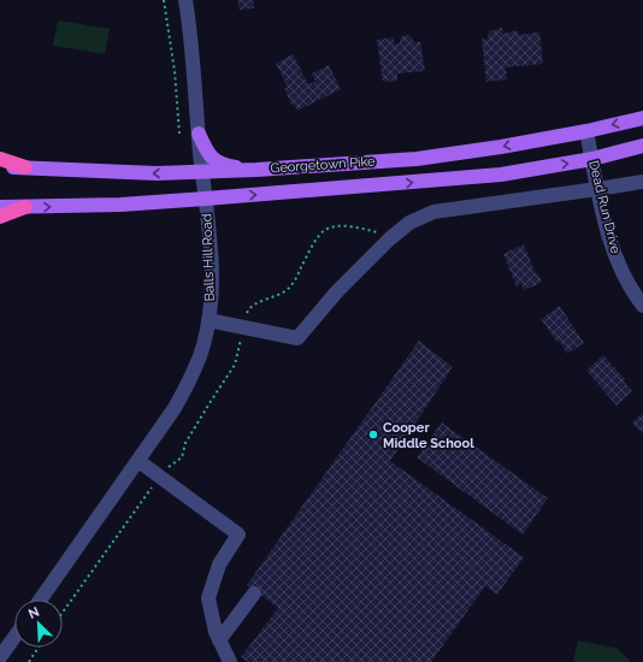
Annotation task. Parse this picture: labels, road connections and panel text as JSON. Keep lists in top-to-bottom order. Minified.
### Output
{"streets":{"main road":["Georgetown Pike"],"street":["Dead Run Drive","Balls Hill Road"]},"crossings":[["Georgetown Pike","Dead Run Drive"],["Georgetown Pike","Balls Hill Road"]],"places":["Cooper Middle School"],"north":"top left"}
